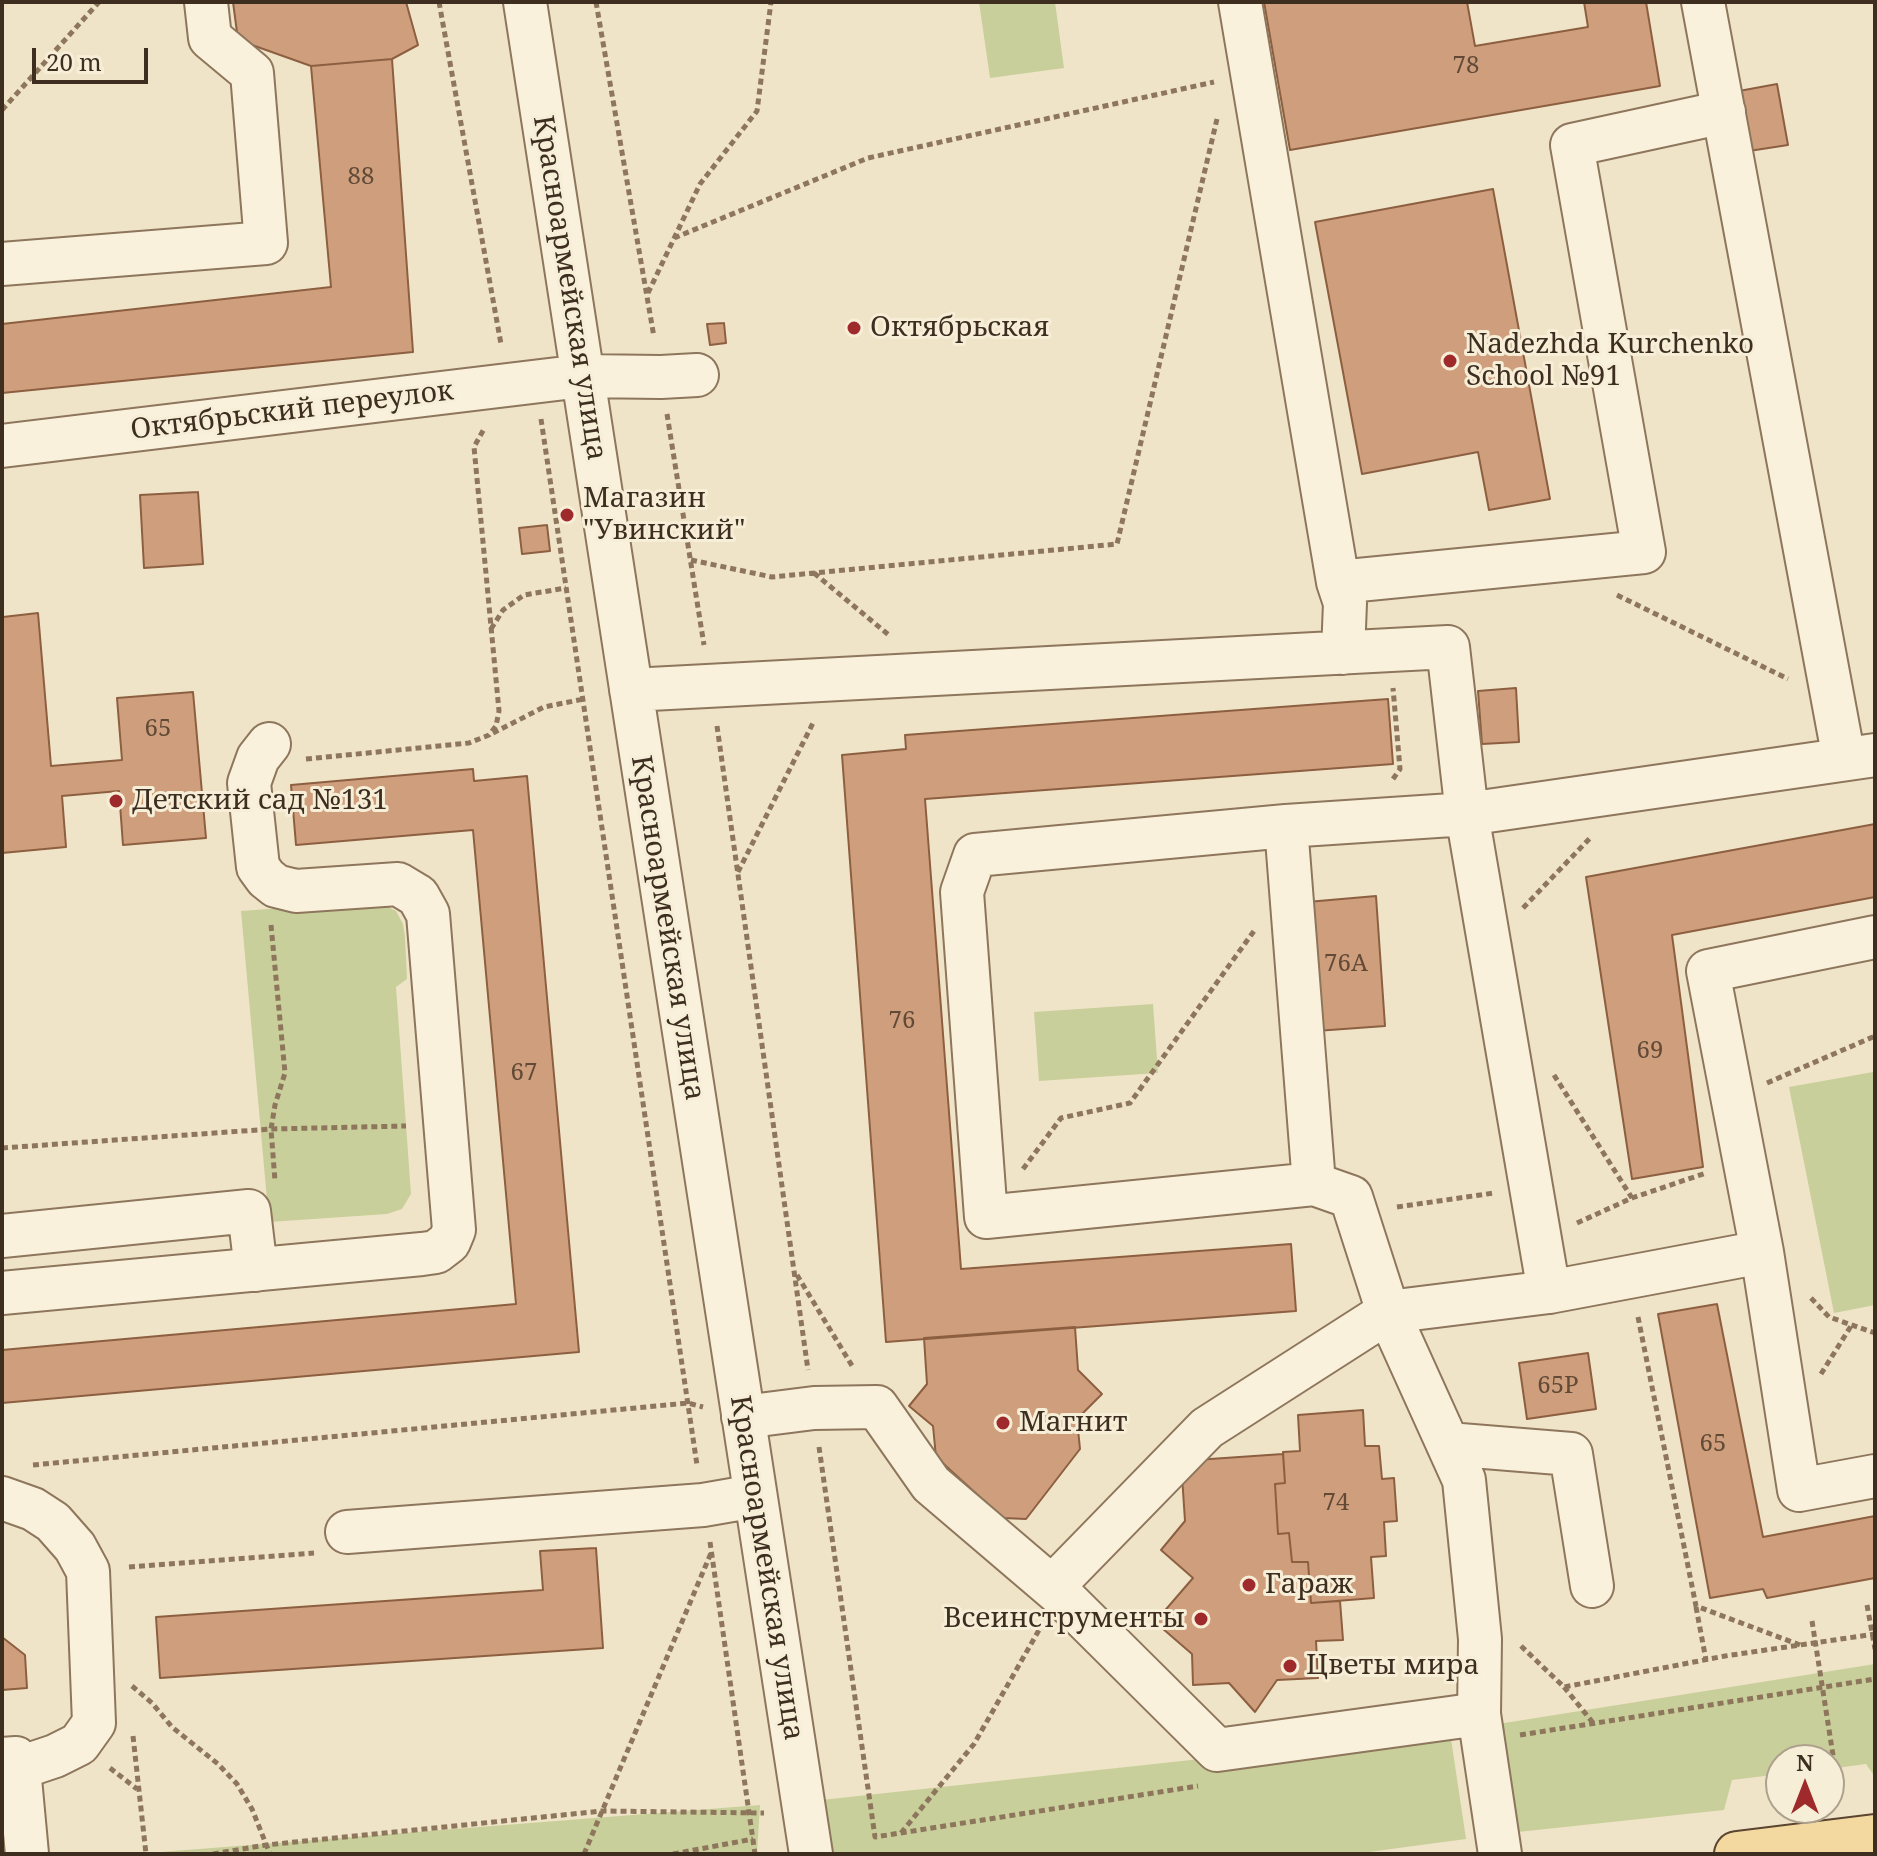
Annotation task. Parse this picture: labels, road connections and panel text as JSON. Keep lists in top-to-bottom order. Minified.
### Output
{"streets":{"street":["Красноармейская улица","Октябрьский переулок"]},"crossings":[["Красноармейская улица","Октябрьский переулок"]],"places":["Октябрьская","Nadezhda Kurchenko School №91","Магазин \"Увинский\"","Детский сад №131","Магнит","Гараж","Всеинструменты","Цветы мира"],"house_numbers":["78","88","65","76А","76","69","67","65Р","65","74"],"scale_bar":"20 m","north":"top"}
